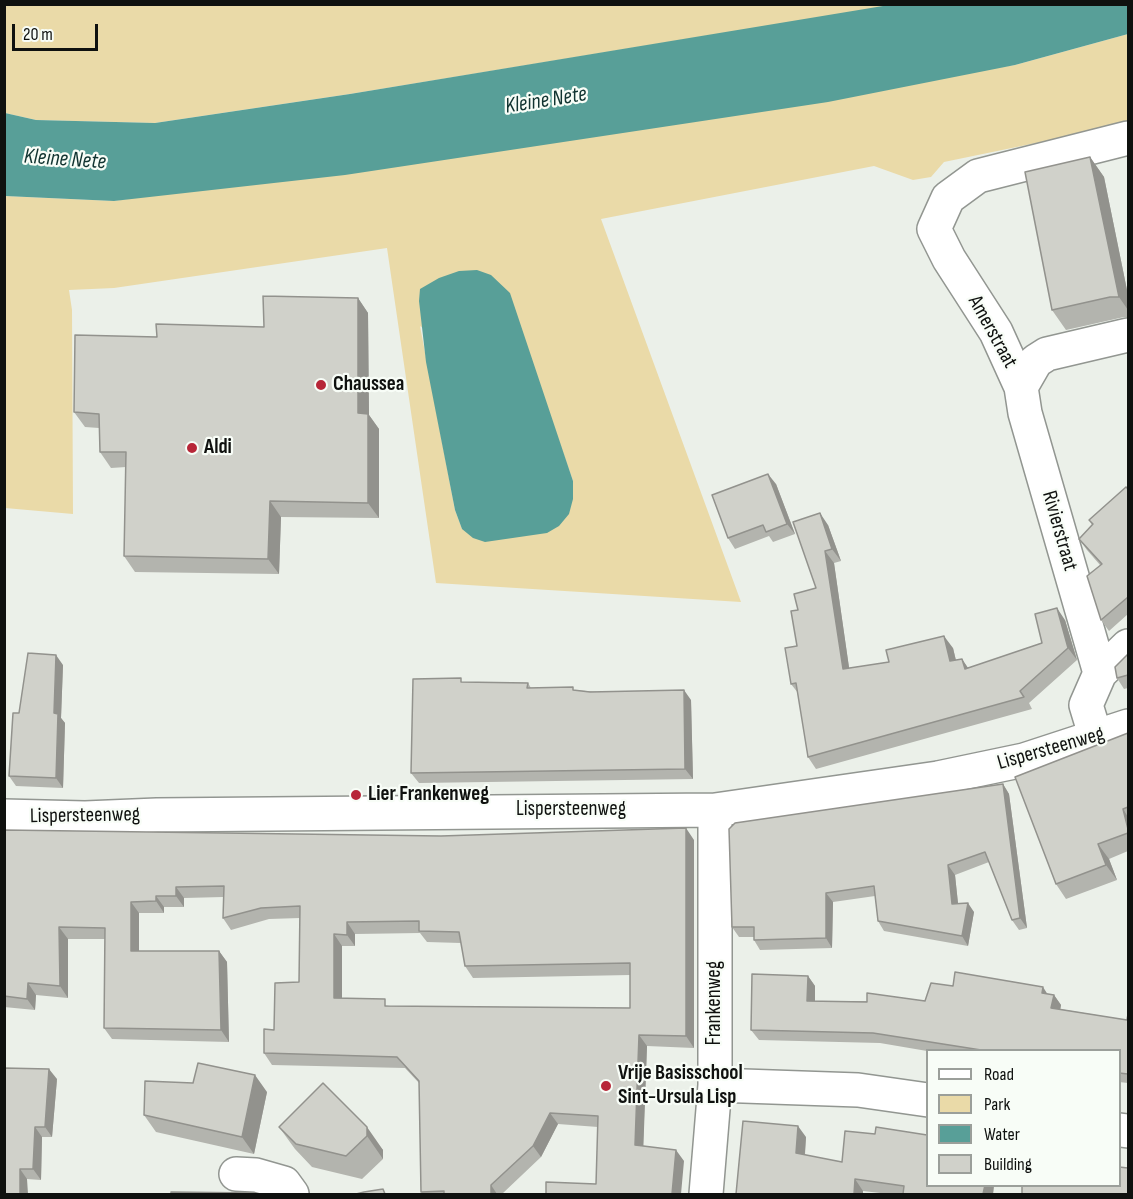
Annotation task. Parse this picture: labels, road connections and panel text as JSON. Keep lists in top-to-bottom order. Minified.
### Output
{"streets":{"street":["Amerstraat","Rivierstraat","Lispersteenweg","Frankenweg"]},"crossings":[["Amerstraat","Rivierstraat"],["Lispersteenweg","Frankenweg"]],"water":["Kleine Nete"],"places":["Chaussea","Aldi","Lier Frankenweg","Vrije Basisschool Sint-Ursula Lisp"],"legend":["Road","Park","Water","Building"],"scale_bar":"20 m"}
